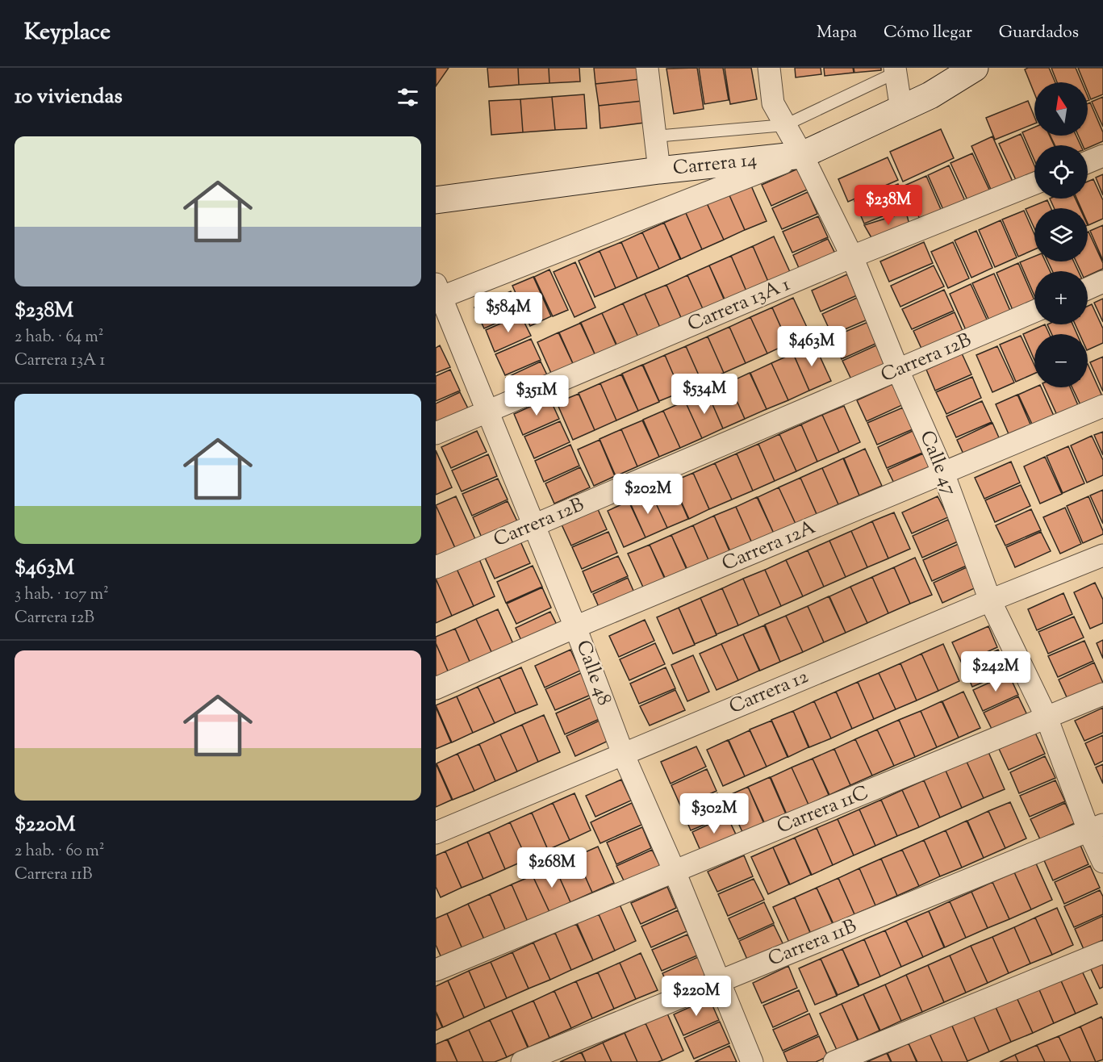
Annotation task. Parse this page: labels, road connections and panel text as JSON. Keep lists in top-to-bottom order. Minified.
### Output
{"streets":{"main road":["Carrera 14"],"street":["Carrera 13A 1","Carrera 12B","Calle 47","Carrera 12A","Calle 48","Carrera 12","Carrera 11C","Carrera 11B"]},"crossings":[["Carrera 14","Calle 47"],["Carrera 13A 1","Calle 47"],["Carrera 13A 1","Calle 48"],["Carrera 12B","Calle 47"],["Carrera 12B","Calle 48"],["Calle 47","Carrera 12A"],["Calle 47","Carrera 12"],["Calle 47","Carrera 11C"],["Calle 47","Carrera 11B"],["Carrera 12A","Calle 48"],["Calle 48","Carrera 12"],["Calle 48","Carrera 11C"],["Calle 48","Carrera 11B"]],"north":"top","page":{"header":"Keyplace","nav":["Mapa","Cómo llegar","Guardados"],"heading":"10 viviendas","map_buttons":["+","−"],"list":[{"name":"$238M","note":"2 hab. · 64 m² · Carrera 13A 1"},{"name":"$463M","note":"3 hab. · 107 m² · Carrera 12B"},{"name":"$220M","note":"2 hab. · 60 m² · Carrera 11B"}],"price":["$238M","$584M","$463M","$534M","$351M","$202M","$242M","$302M","$268M","$220M"]}}
